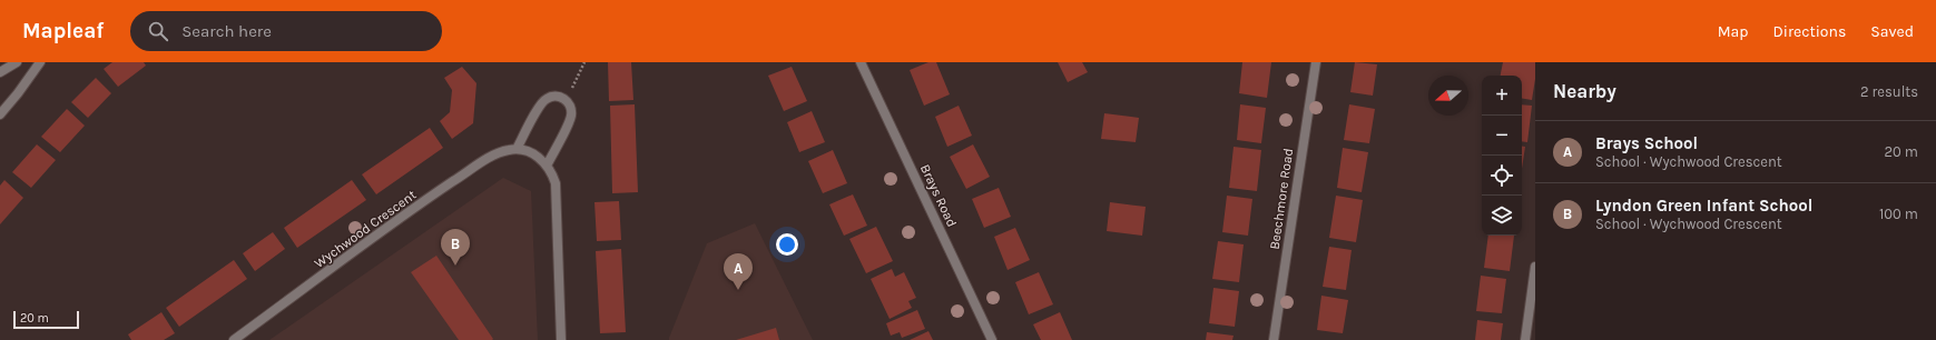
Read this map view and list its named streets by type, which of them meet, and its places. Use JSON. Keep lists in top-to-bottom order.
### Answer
{
  "streets": {
    "street": ["Brays Road", "Beechmore Road", "Wychwood Crescent"]
  },
  "scale_bar": "20 m",
  "north": "left",
  "page": {
    "header": "Mapleaf",
    "search": "Search here",
    "nav": ["Map", "Directions", "Saved"],
    "heading": ["Nearby", "2 results"],
    "map_buttons": ["+", "−"],
    "list": [
      {
        "mark": "A",
        "name": "Brays School",
        "note": "School · Wychwood Crescent",
        "value": "20 m"
      },
      {
        "mark": "B",
        "name": "Lyndon Green Infant School",
        "note": "School · Wychwood Crescent",
        "value": "100 m"
      }
    ],
    "pins": ["B", "A"],
    "scale": "20 m"
  }
}
